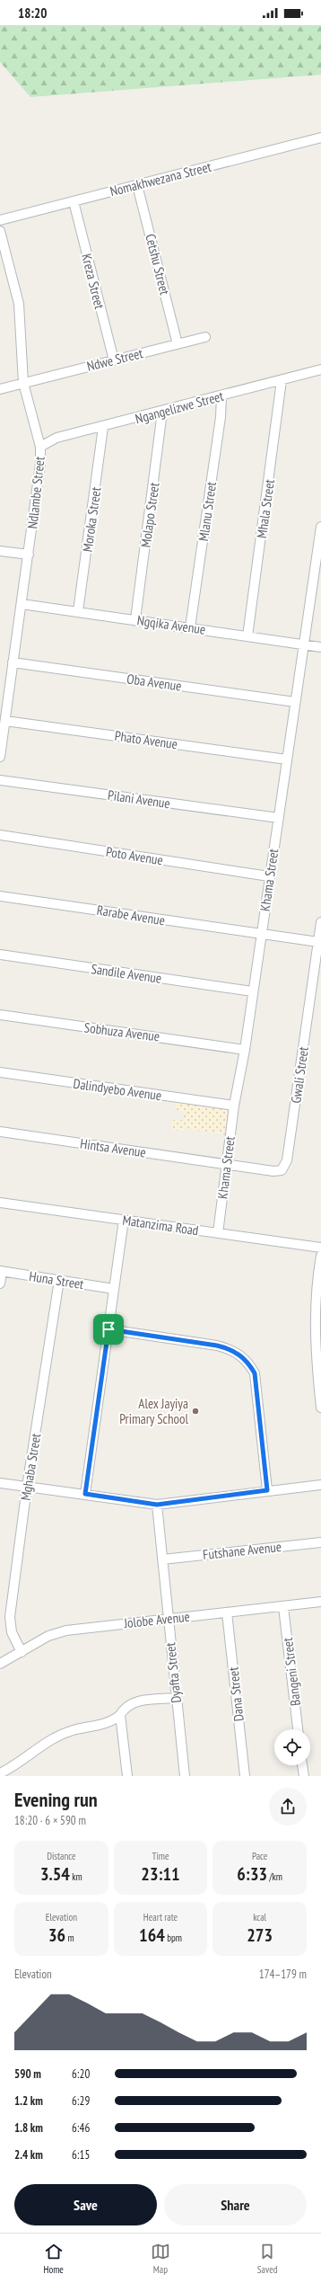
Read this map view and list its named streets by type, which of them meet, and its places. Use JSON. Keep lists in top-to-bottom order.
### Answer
{
  "streets": {
    "street": [
      "Nomakhwezana Street",
      "Cetshu Street",
      "Kreza Street",
      "Ndwe Street",
      "Ngangelizwe Street",
      "Ndlambe Street",
      "Mhala Street",
      "Mlanu Street",
      "Molapo Street",
      "Moroka Street",
      "Ngqika Avenue",
      "Oba Avenue",
      "Phato Avenue",
      "Pilani Avenue",
      "Poto Avenue",
      "Khama Street",
      "Rarabe Avenue",
      "Sandile Avenue",
      "Sobhuza Avenue",
      "Gwali Street",
      "Dalindyebo Avenue",
      "Hintsa Avenue",
      "Matanzima Road",
      "Huna Street",
      "Mghaba Street",
      "Futshane Avenue",
      "Jolobe Avenue",
      "Bangeni Street",
      "Dyafta Street",
      "Dana Street"
    ]
  },
  "crossings": [
    ["Nomakhwezana Street", "Cetshu Street"],
    ["Nomakhwezana Street", "Kreza Street"],
    ["Cetshu Street", "Ndwe Street"],
    ["Kreza Street", "Ndwe Street"],
    ["Ndwe Street", "Ndlambe Street"],
    ["Ngangelizwe Street", "Ndlambe Street"],
    ["Ngangelizwe Street", "Mhala Street"],
    ["Ngangelizwe Street", "Mlanu Street"],
    ["Ngangelizwe Street", "Molapo Street"],
    ["Ngangelizwe Street", "Moroka Street"],
    ["Ndlambe Street", "Ngqika Avenue"],
    ["Ndlambe Street", "Oba Avenue"],
    ["Ndlambe Street", "Phato Avenue"],
    ["Mhala Street", "Ngqika Avenue"],
    ["Mlanu Street", "Ngqika Avenue"],
    ["Molapo Street", "Ngqika Avenue"],
    ["Moroka Street", "Ngqika Avenue"],
    ["Ngqika Avenue", "Khama Street"],
    ["Oba Avenue", "Khama Street"],
    ["Phato Avenue", "Khama Street"],
    ["Pilani Avenue", "Khama Street"],
    ["Poto Avenue", "Khama Street"],
    ["Khama Street", "Rarabe Avenue"],
    ["Khama Street", "Sandile Avenue"],
    ["Khama Street", "Sobhuza Avenue"],
    ["Khama Street", "Gwali Street"],
    ["Khama Street", "Dalindyebo Avenue"],
    ["Khama Street", "Hintsa Avenue"],
    ["Khama Street", "Matanzima Road"],
    ["Rarabe Avenue", "Gwali Street"],
    ["Gwali Street", "Hintsa Avenue"],
    ["Huna Street", "Mghaba Street"],
    ["Mghaba Street", "Jolobe Avenue"],
    ["Futshane Avenue", "Dyafta Street"],
    ["Jolobe Avenue", "Bangeni Street"],
    ["Jolobe Avenue", "Dyafta Street"],
    ["Jolobe Avenue", "Dana Street"]
  ],
  "places": ["Alex Jayiya Primary School"],
  "page": {
    "status": "18:20",
    "heading": ["Evening run", "18:20 · 6 × 590 m"],
    "stats": [
      ["Distance", "3.54 km"],
      ["Time", "23:11"],
      ["Pace", "6:33 /km"],
      ["Elevation", "36 m"],
      ["Heart rate", "164 bpm"],
      ["kcal", "273"]
    ],
    "chart": ["Elevation", "174–179 m"],
    "list": [
      {
        "name": "590 m",
        "note": "6:20"
      },
      {
        "name": "1.2 km",
        "note": "6:29"
      },
      {
        "name": "1.8 km",
        "note": "6:46"
      },
      {
        "name": "2.4 km",
        "note": "6:15"
      }
    ],
    "buttons": ["Save", "Share"],
    "tabs": ["Home", "Map", "Saved"]
  }
}
